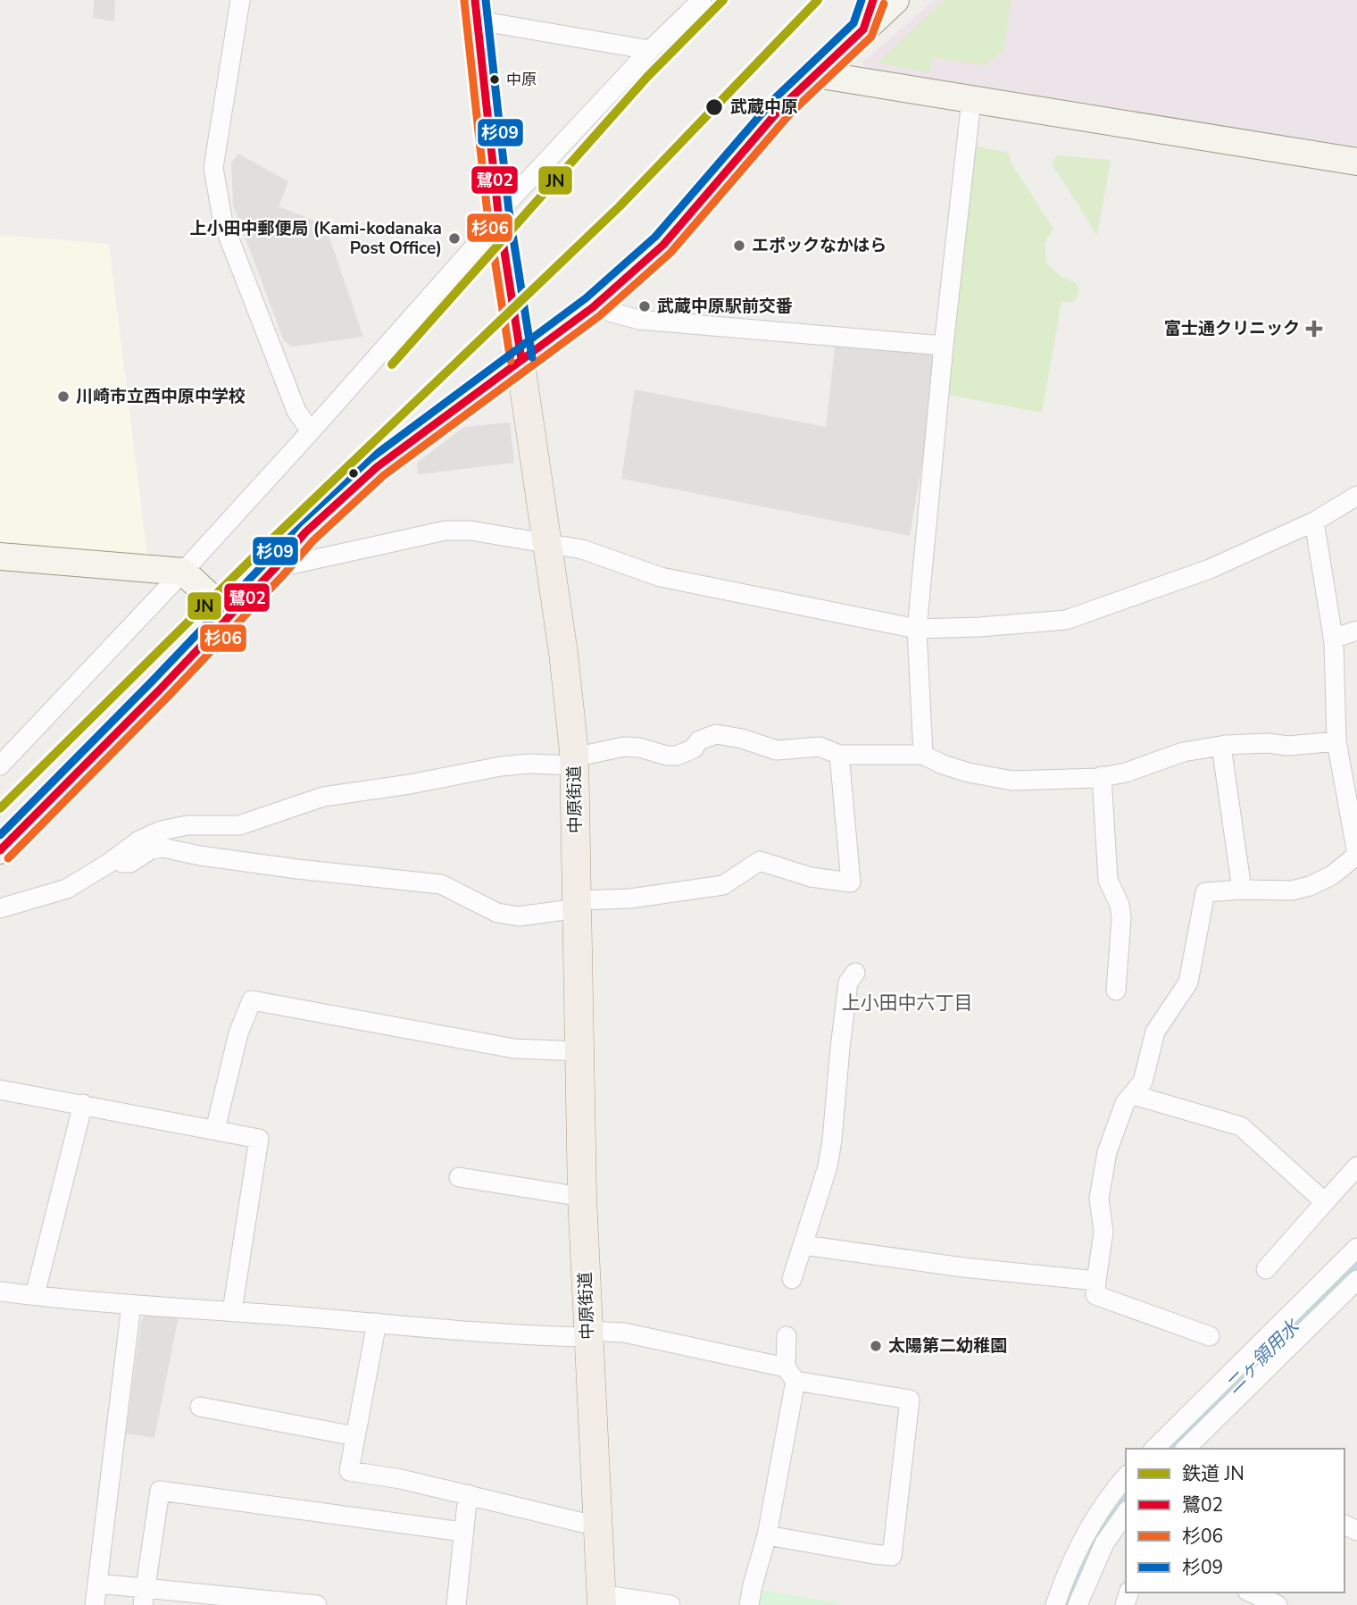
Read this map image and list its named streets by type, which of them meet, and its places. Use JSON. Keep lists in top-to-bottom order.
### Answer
{
  "streets": {
    "main road": ["中原街道"]
  },
  "districts": ["上小田中六丁目"],
  "water": ["二ヶ領用水"],
  "places": {
    "other": [
      "中原",
      "武蔵中原",
      "上小田中郵便局 (Kami-kodanaka Post Office)",
      "エポックなかはら",
      "武蔵中原駅前交番",
      "川崎市立西中原中学校",
      "太陽第二幼稚園"
    ],
    "health": ["富士通クリニック"]
  },
  "lines": [
    "rail line JN",
    "transit line 鷺02",
    "transit line 杉09",
    "transit line 杉06"
  ],
  "legend": [
    "鉄道 JN",
    "鷺02",
    "杉06",
    "杉09"
  ]
}
